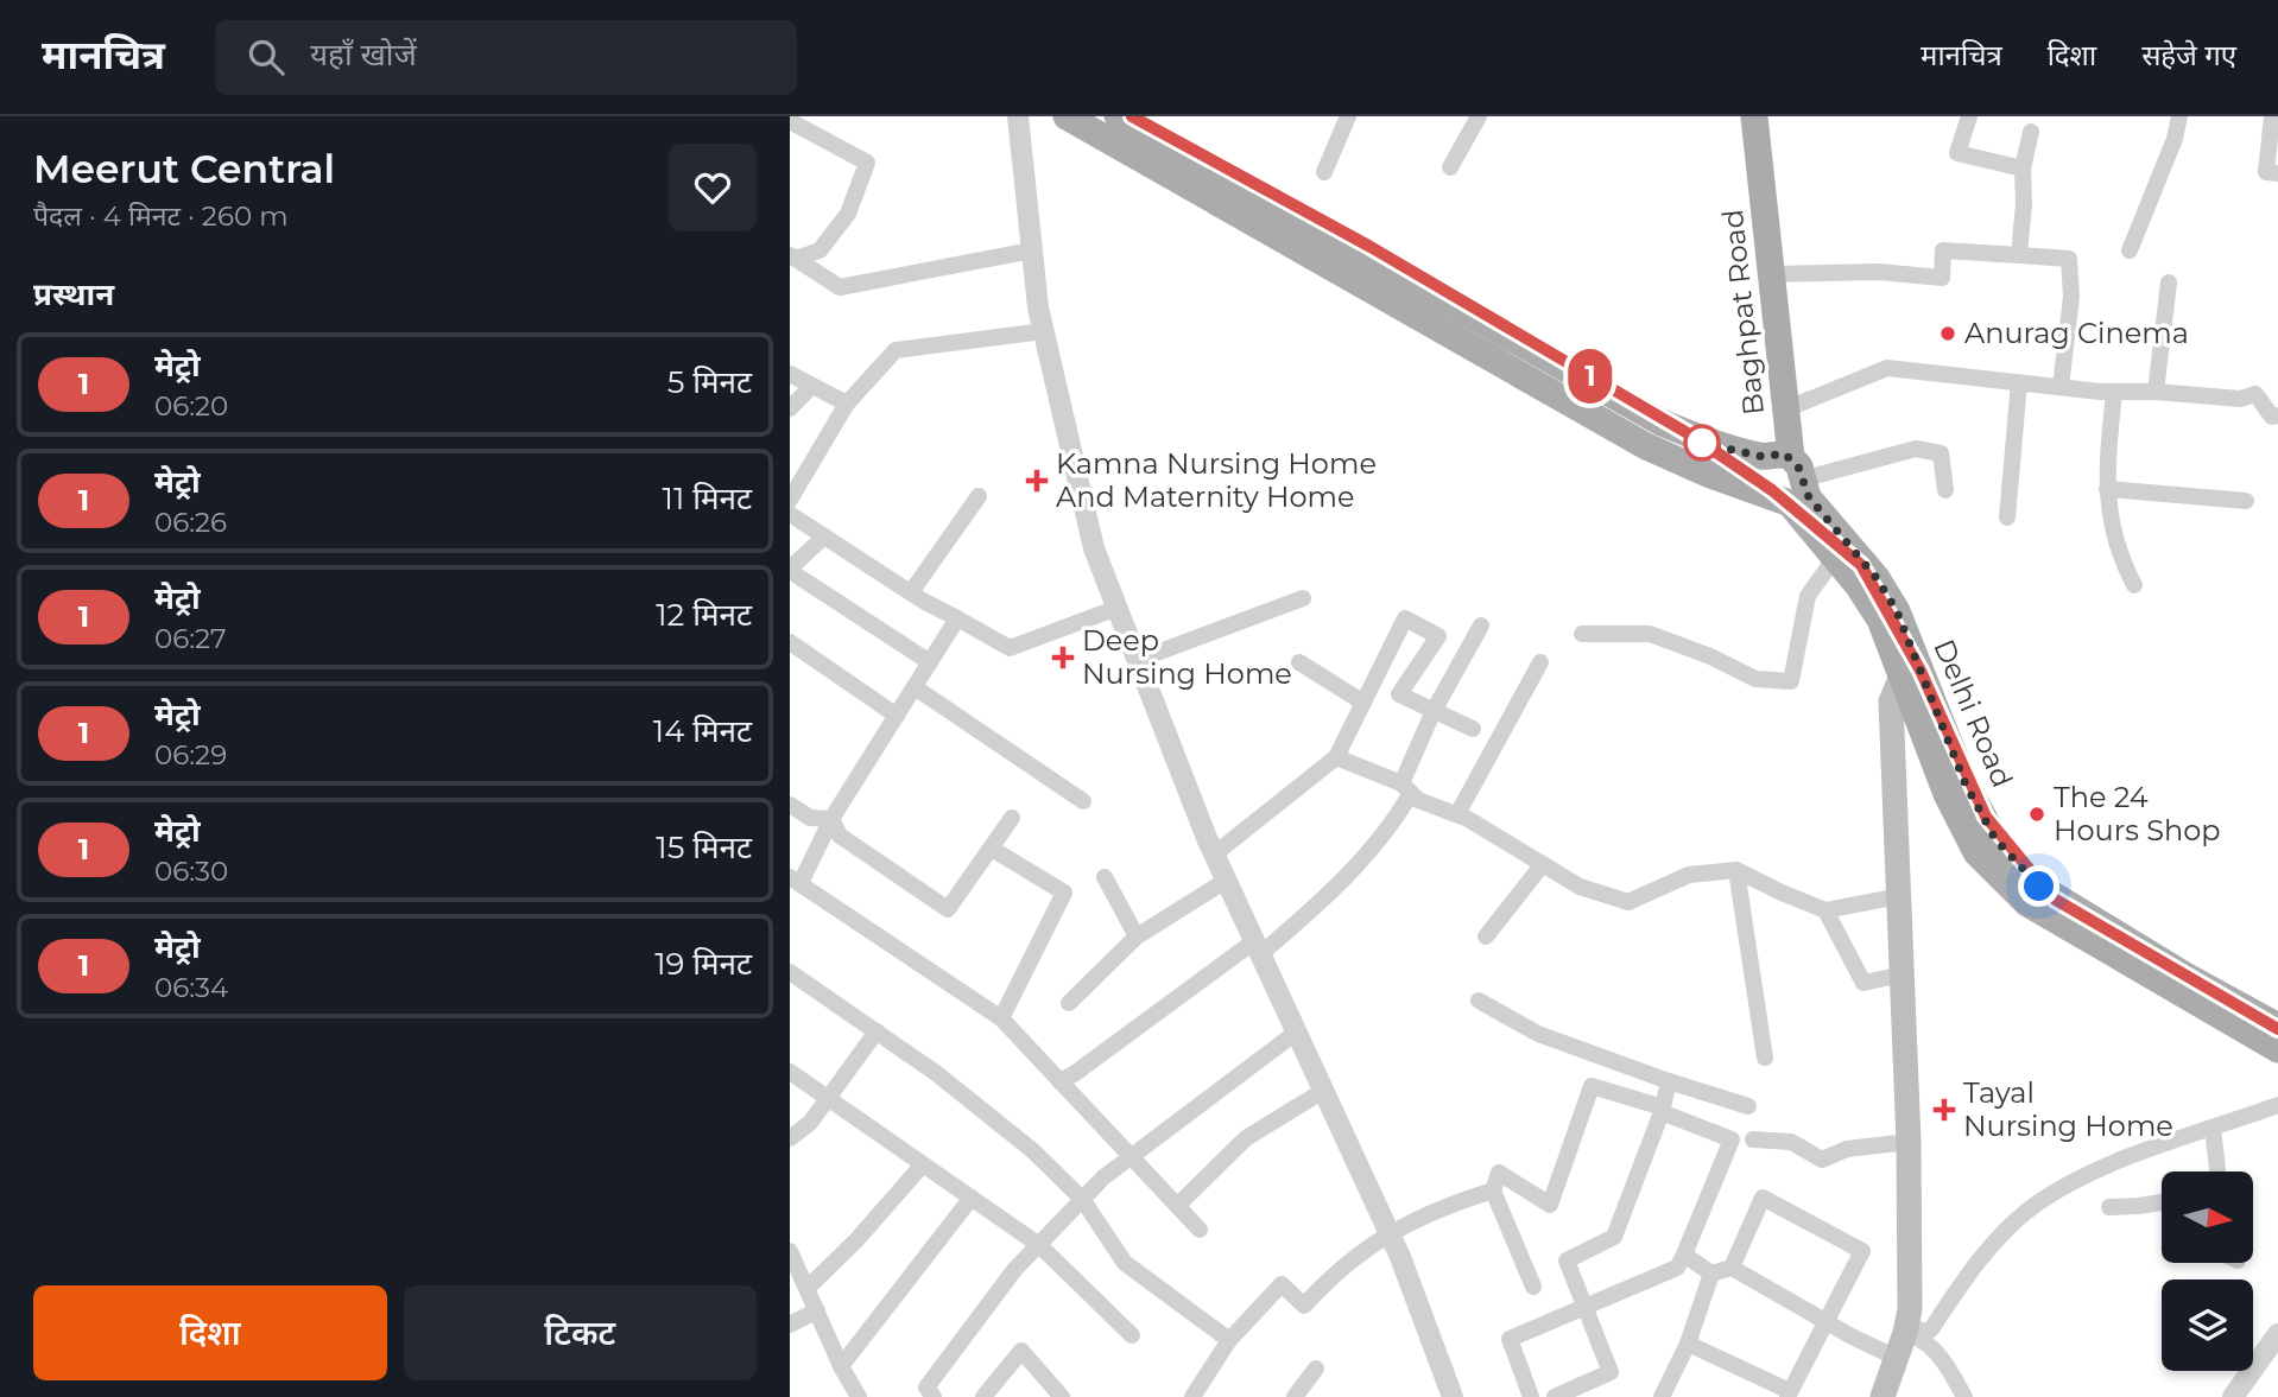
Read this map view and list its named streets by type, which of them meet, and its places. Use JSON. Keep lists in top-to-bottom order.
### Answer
{
  "streets": {
    "main road": ["Baghpat Road", "Delhi Road"]
  },
  "crossings": [
    ["Baghpat Road", "Delhi Road"]
  ],
  "places": {
    "other": ["Anurag Cinema", "The 24 Hours Shop"],
    "health": ["Kamna Nursing Home And Maternity Home", "Deep Nursing Home", "Tayal Nursing Home"]
  },
  "lines": ["metro line 1"],
  "north": "right",
  "page": {
    "header": "मानचित्र",
    "search": "यहाँ खोजें",
    "nav": ["मानचित्र", "दिशा", "सहेजे गए"],
    "heading": [
      ["Meerut Central", "पैदल · 4 मिनट · 260 m"],
      "प्रस्थान"
    ],
    "on_map": "1",
    "list": [
      {
        "mark": "1",
        "name": "मेट्रो",
        "note": "06:20",
        "value": "5 मिनट"
      },
      {
        "mark": "1",
        "name": "मेट्रो",
        "note": "06:26",
        "value": "11 मिनट"
      },
      {
        "mark": "1",
        "name": "मेट्रो",
        "note": "06:27",
        "value": "12 मिनट"
      },
      {
        "mark": "1",
        "name": "मेट्रो",
        "note": "06:29",
        "value": "14 मिनट"
      },
      {
        "mark": "1",
        "name": "मेट्रो",
        "note": "06:30",
        "value": "15 मिनट"
      },
      {
        "mark": "1",
        "name": "मेट्रो",
        "note": "06:34",
        "value": "19 मिनट"
      }
    ],
    "buttons": ["दिशा", "टिकट"]
  }
}
